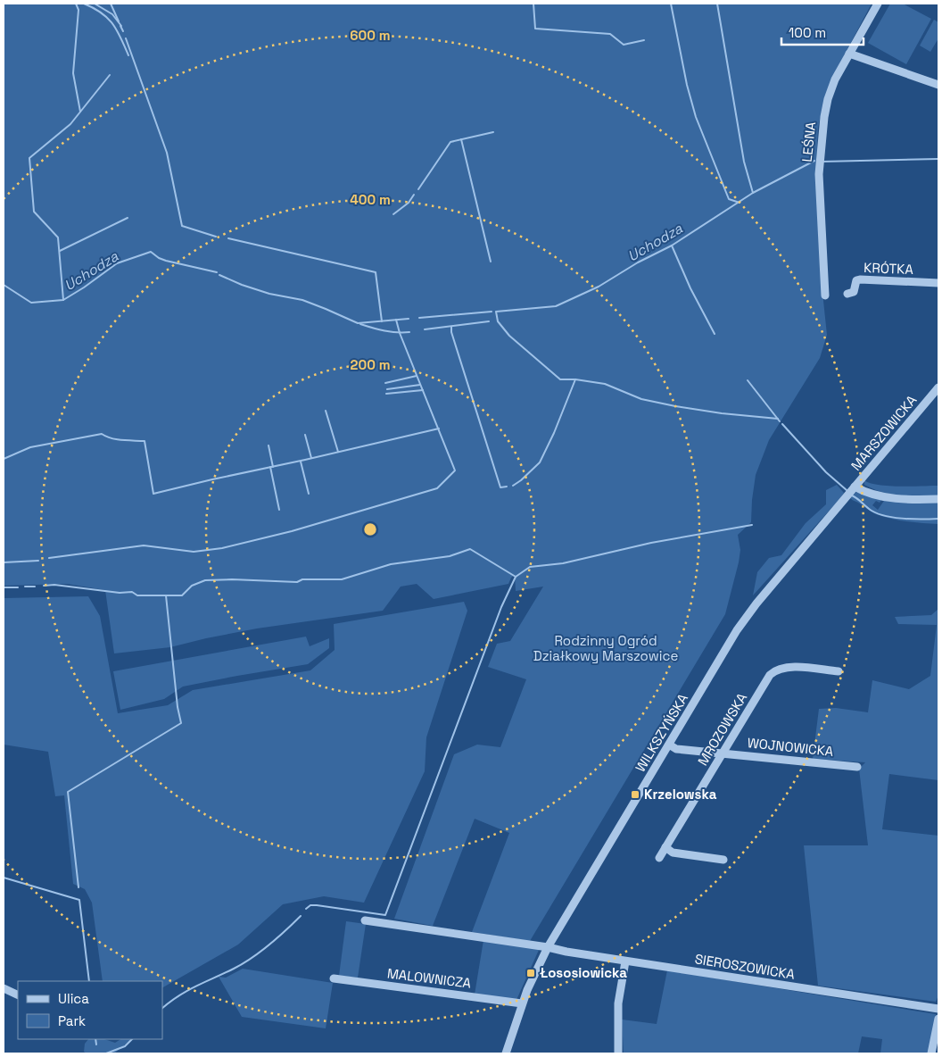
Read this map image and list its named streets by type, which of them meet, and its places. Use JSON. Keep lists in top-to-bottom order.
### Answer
{
  "streets": {
    "street": [
      "LEŚNA",
      "KRÓTKA",
      "MARSZOWICKA",
      "MROZOWSKA",
      "WILKSZYŃSKA",
      "WOJNOWICKA",
      "SIEROSZOWICKA",
      "MALOWNICZA"
    ]
  },
  "crossings": [
    ["MARSZOWICKA", "WILKSZYŃSKA"],
    ["MROZOWSKA", "WOJNOWICKA"],
    ["WILKSZYŃSKA", "WOJNOWICKA"],
    ["WILKSZYŃSKA", "SIEROSZOWICKA"],
    ["WILKSZYŃSKA", "MALOWNICZA"]
  ],
  "water": ["Uchodza"],
  "parks": ["Rodzinny Ogród Działkowy Marszowice"],
  "places": {
    "transit": ["Krzelowska", "Łososiowicka"]
  },
  "legend": ["Ulica", "Park"],
  "scale_bar": "100 m",
  "rings": ["600 m", "400 m", "200 m"]
}
